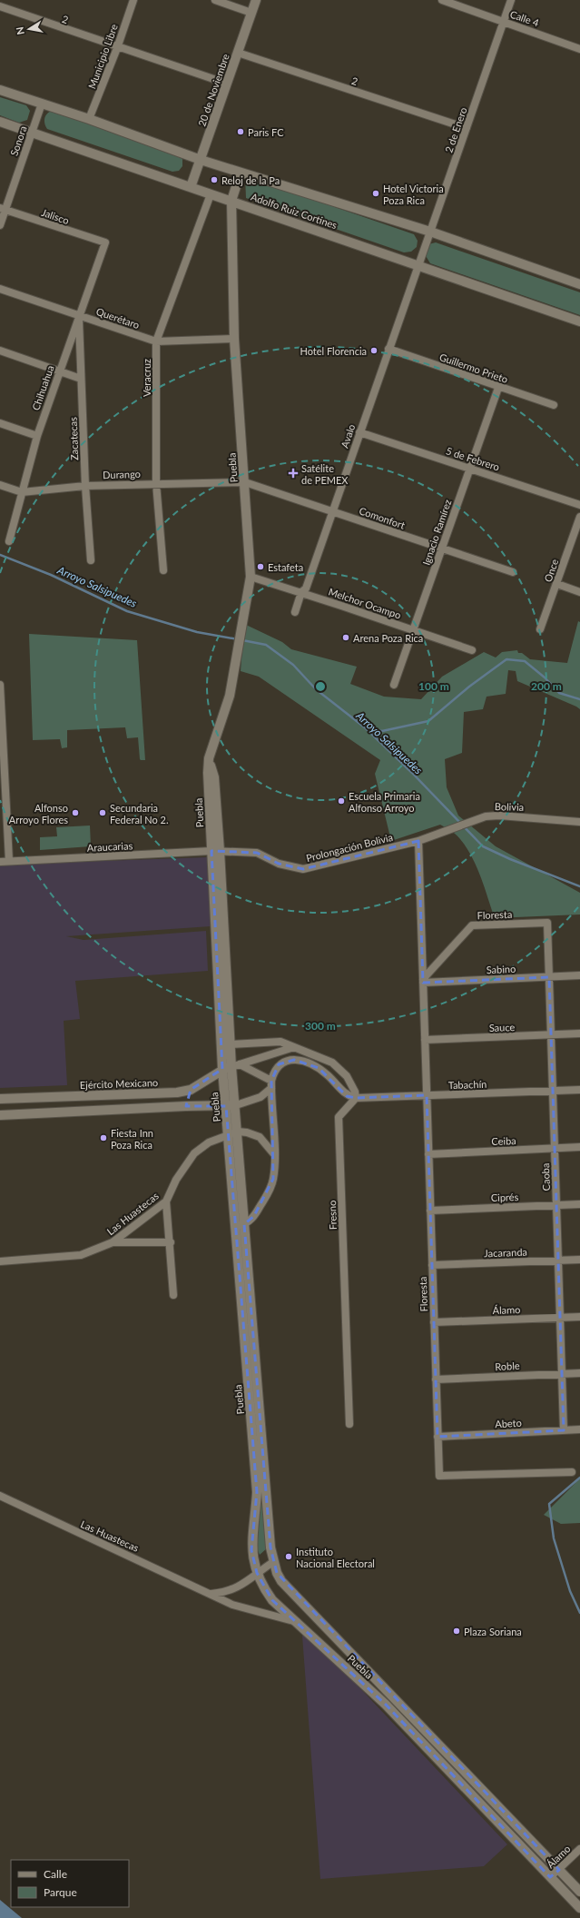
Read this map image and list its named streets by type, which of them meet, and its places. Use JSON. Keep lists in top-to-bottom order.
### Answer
{
  "streets": {
    "main road": [
      "20 de Noviembre",
      "Adolfo Ruiz Cortines",
      "Puebla",
      "Ejército Mexicano"
    ],
    "street": [
      "Calle 4",
      "2",
      "Municipio Libre",
      "2 de Enero",
      "Sonora",
      "Jalisco",
      "Querétaro",
      "Guillermo Prieto",
      "Veracruz",
      "Chihuahua",
      "Avalo",
      "Zacatecas",
      "5 de Febrero",
      "Durango",
      "Comonfort",
      "Ignacio Ramírez",
      "Once",
      "Melchor Ocampo",
      "Bolivia",
      "Araucarias",
      "Prolongación Bolivia",
      "Floresta",
      "Sabino",
      "Sauce",
      "Tabachín",
      "Ceiba",
      "Caoba",
      "Ciprés",
      "Las Huastecas",
      "Fresno",
      "Jacaranda",
      "Álamo",
      "Roble",
      "Abeto"
    ]
  },
  "crossings": [
    ["Calle 4", "2 de Enero"],
    ["2", "Municipio Libre"],
    ["2", "20 de Noviembre"],
    ["2", "2 de Enero"],
    ["Municipio Libre", "Adolfo Ruiz Cortines"],
    ["20 de Noviembre", "Adolfo Ruiz Cortines"],
    ["2 de Enero", "Adolfo Ruiz Cortines"],
    ["2 de Enero", "Avalo"],
    ["Sonora", "Adolfo Ruiz Cortines"],
    ["Sonora", "Jalisco"],
    ["Adolfo Ruiz Cortines", "Veracruz"],
    ["Adolfo Ruiz Cortines", "Avalo"],
    ["Adolfo Ruiz Cortines", "Puebla"],
    ["Jalisco", "Chihuahua"],
    ["Querétaro", "Veracruz"],
    ["Querétaro", "Chihuahua"],
    ["Querétaro", "Zacatecas"],
    ["Querétaro", "Puebla"],
    ["Guillermo Prieto", "Avalo"],
    ["Guillermo Prieto", "Ignacio Ramírez"],
    ["Veracruz", "Durango"],
    ["Chihuahua", "Zacatecas"],
    ["Chihuahua", "Durango"],
    ["Avalo", "5 de Febrero"],
    ["Avalo", "Comonfort"],
    ["Avalo", "Melchor Ocampo"],
    ["Zacatecas", "Durango"],
    ["5 de Febrero", "Ignacio Ramírez"],
    ["Puebla", "Durango"],
    ["Puebla", "Comonfort"],
    ["Puebla", "Melchor Ocampo"],
    ["Puebla", "Araucarias"],
    ["Puebla", "Prolongación Bolivia"],
    ["Puebla", "Ejército Mexicano"],
    ["Puebla", "Las Huastecas"],
    ["Puebla", "Álamo"],
    ["Durango", "Comonfort"],
    ["Comonfort", "Ignacio Ramírez"],
    ["Ignacio Ramírez", "Melchor Ocampo"],
    ["Bolivia", "Prolongación Bolivia"],
    ["Araucarias", "Prolongación Bolivia"],
    ["Prolongación Bolivia", "Floresta"],
    ["Floresta", "Sabino"],
    ["Floresta", "Sauce"],
    ["Floresta", "Tabachín"],
    ["Floresta", "Ceiba"],
    ["Floresta", "Caoba"],
    ["Floresta", "Ciprés"],
    ["Floresta", "Jacaranda"],
    ["Floresta", "Álamo"],
    ["Floresta", "Roble"],
    ["Floresta", "Abeto"],
    ["Sabino", "Caoba"],
    ["Sauce", "Caoba"],
    ["Tabachín", "Caoba"],
    ["Tabachín", "Fresno"],
    ["Ceiba", "Caoba"],
    ["Caoba", "Ciprés"],
    ["Caoba", "Jacaranda"],
    ["Caoba", "Álamo"],
    ["Caoba", "Roble"],
    ["Caoba", "Abeto"]
  ],
  "water": ["Arroyo Salsipuedes"],
  "places": {
    "other": [
      "Paris FC",
      "Reloj de la Pa",
      "Hotel Victoria Poza Rica",
      "Hotel Florencia",
      "Estafeta",
      "Arena Poza Rica",
      "Escuela Primaria Alfonso Arroyo",
      "Alfonso Arroyo Flores",
      "Secundaria Federal No 2.",
      "Fiesta Inn Poza Rica",
      "Instituto Nacional Electoral",
      "Plaza Soriana"
    ],
    "health": ["Satélite de PEMEX"]
  },
  "legend": ["Calle", "Parque"],
  "north": "left",
  "rings": ["100 m", "200 m", "300 m"]
}
